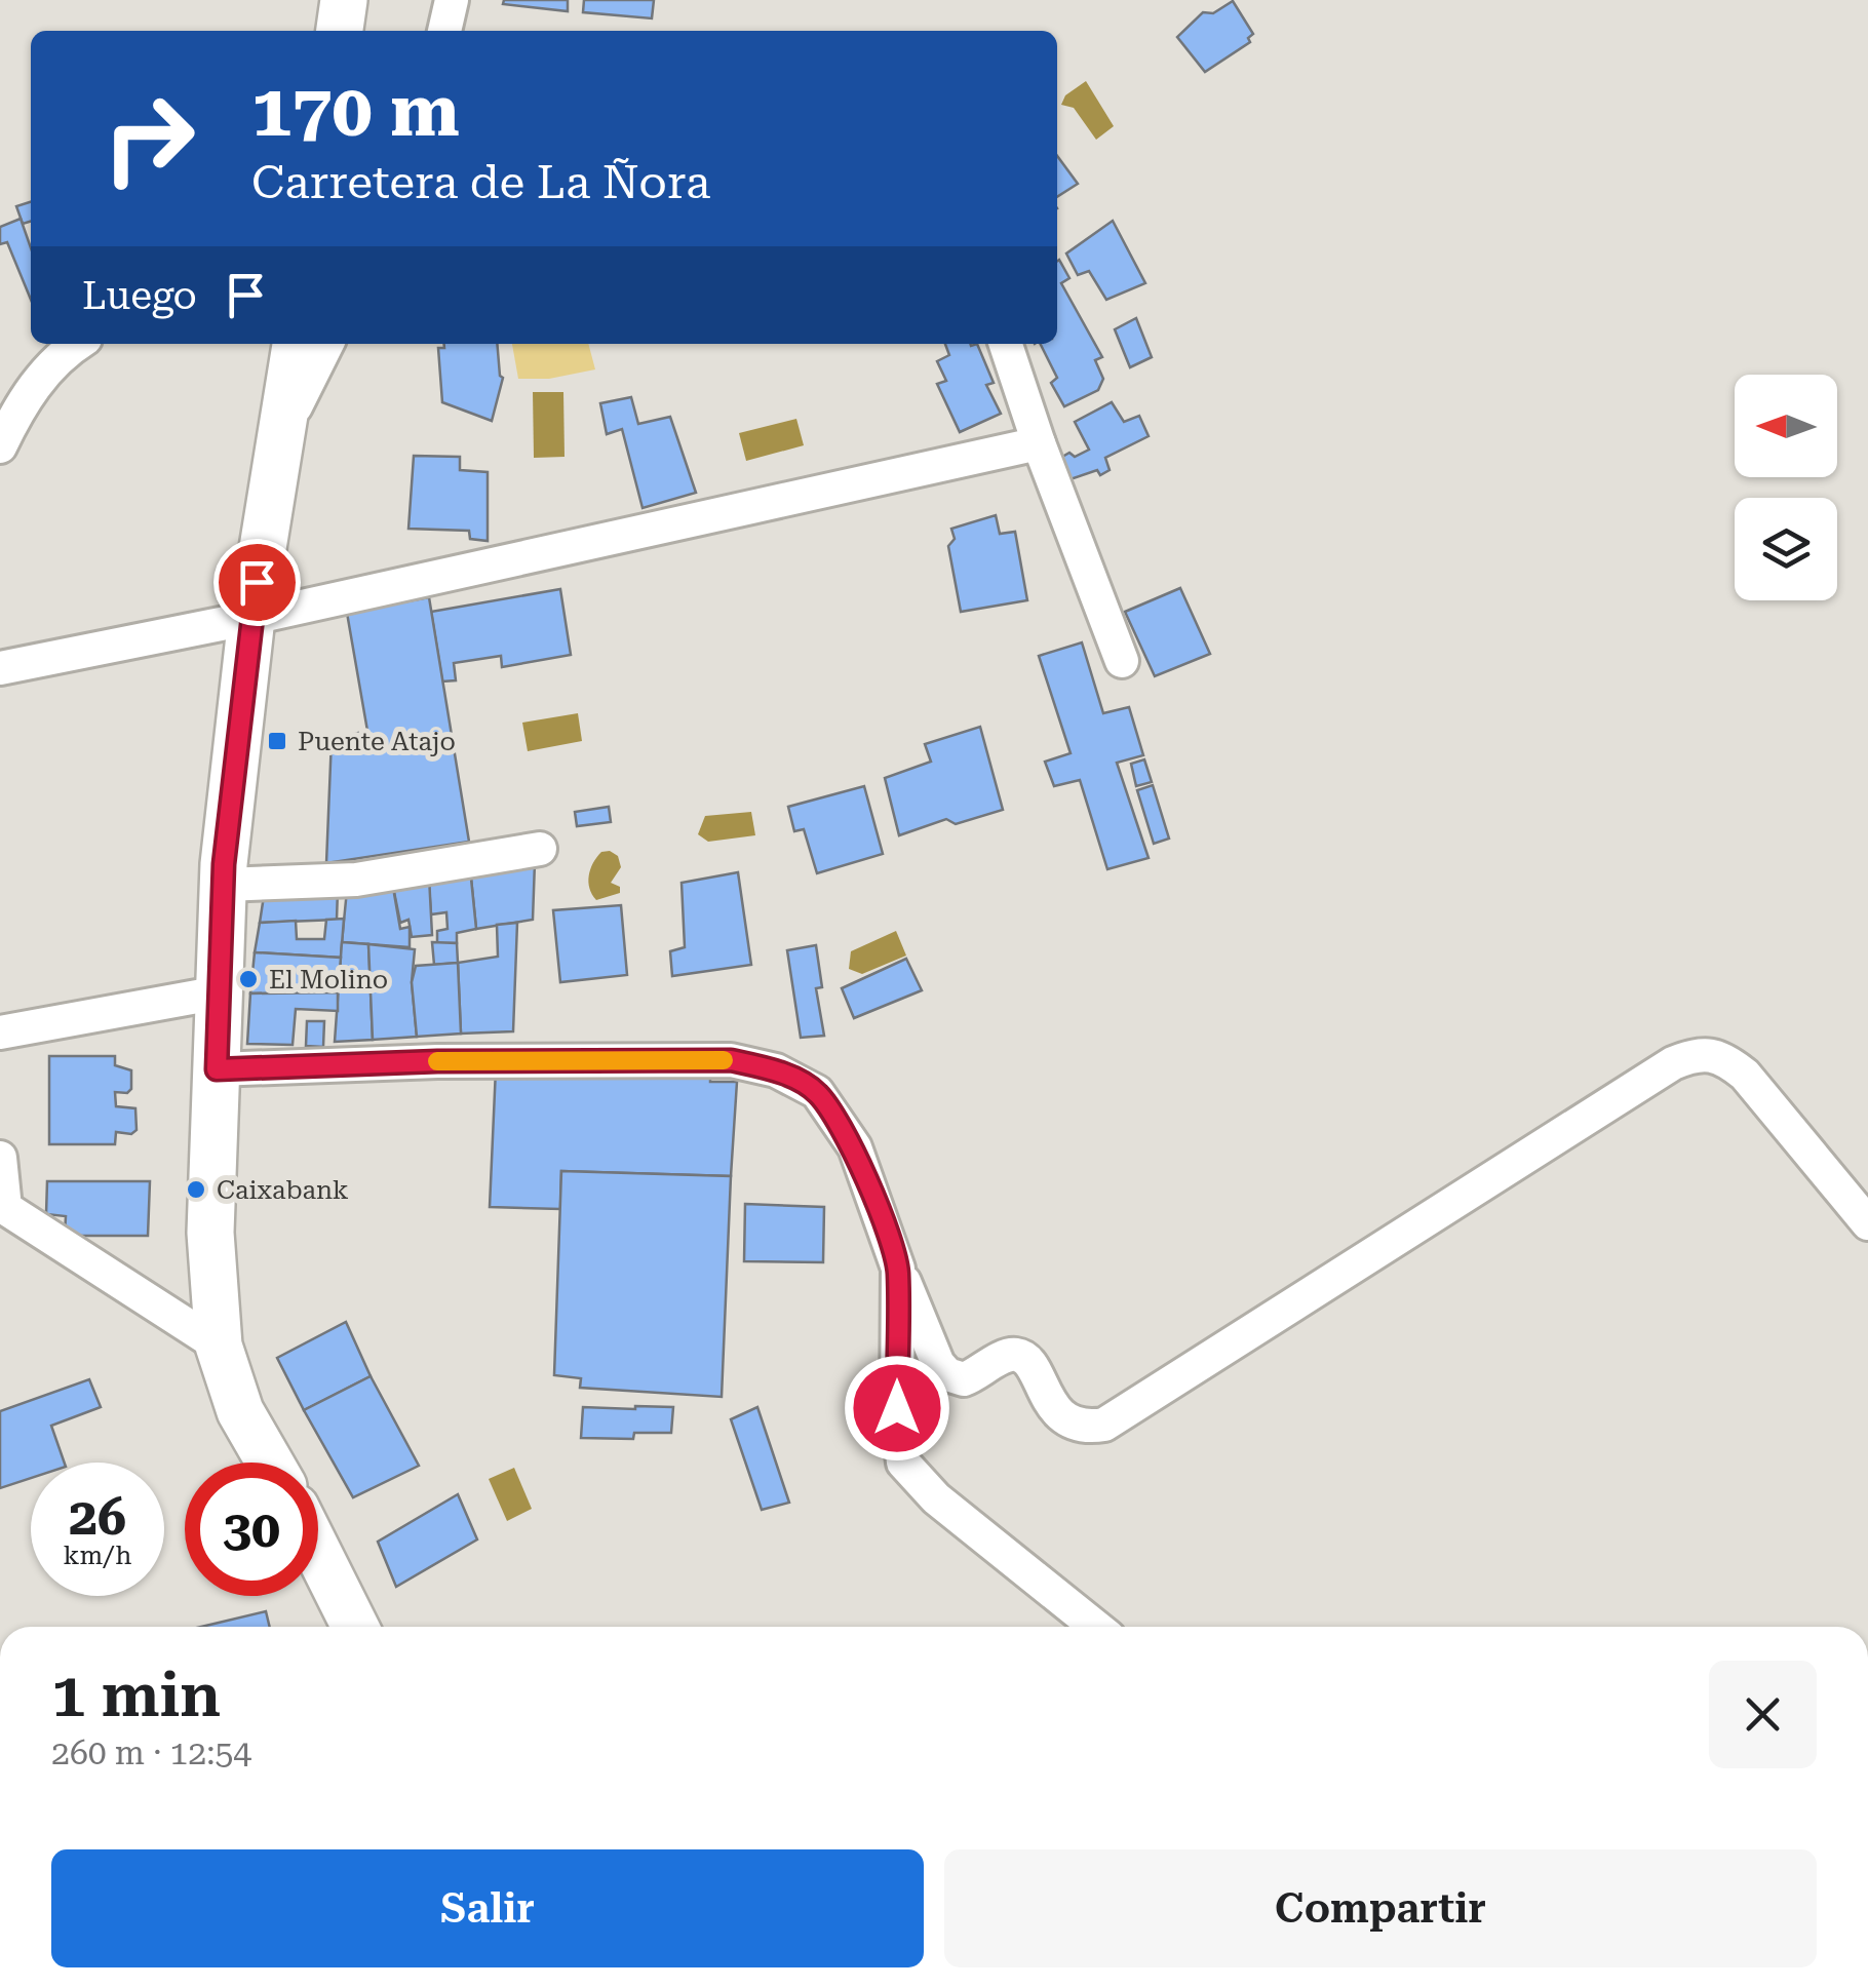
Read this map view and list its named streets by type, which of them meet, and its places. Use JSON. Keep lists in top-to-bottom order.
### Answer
{
  "places": {
    "transit": ["Puente Atajo"],
    "other": ["El Molino", "Caixabank"]
  },
  "north": "left",
  "page": {
    "turn": ["170 m", "Carretera de La Ñora"],
    "then": "Luego",
    "speed": "26 km/h",
    "limit": "30",
    "heading": ["1 min", "260 m · 12:54"],
    "buttons": ["Salir", "Compartir"]
  }
}
